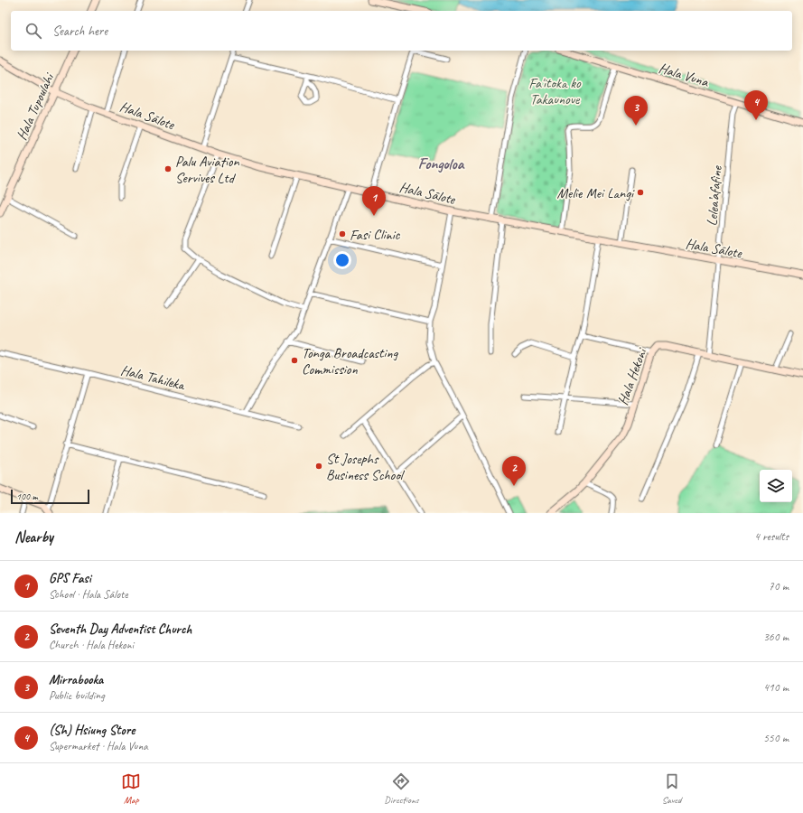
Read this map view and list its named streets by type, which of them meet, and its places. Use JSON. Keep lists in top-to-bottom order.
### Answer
{
  "streets": {
    "main road": [
      "Hala Vuna",
      "Hala Tupoulahi",
      "Hala Sālote",
      "Hala Hekoni"
    ],
    "street": ["Lelea’afafine", "Hala Tahileka"]
  },
  "crossings": [
    ["Hala Vuna", "Lelea’afafine"],
    ["Hala Tupoulahi", "Hala Sālote"],
    ["Hala Sālote", "Lelea’afafine"],
    ["Lelea’afafine", "Hala Hekoni"]
  ],
  "districts": ["Fongoloa"],
  "parks": ["Fa'itoka ko Takaunove"],
  "places": [
    "Palu Aviation Servives Ltd",
    "Melie Mei Langi",
    "Fasi Clinic",
    "Tonga Broadcasting Commission",
    "St Josephs Business School"
  ],
  "scale_bar": "100 m",
  "page": {
    "search": "Search here",
    "pins": [
      "4",
      "3",
      "1",
      "2"
    ],
    "scale": "100 m",
    "heading": ["Nearby", "4 results"],
    "list": [
      {
        "mark": "1",
        "name": "GPS Fasi",
        "note": "School · Hala Sālote",
        "value": "70 m"
      },
      {
        "mark": "2",
        "name": "Seventh Day Adventist Church",
        "note": "Church · Hala Hekoni",
        "value": "360 m"
      },
      {
        "mark": "3",
        "name": "Mirrabooka",
        "note": "Public building",
        "value": "410 m"
      },
      {
        "mark": "4",
        "name": "(Sh) Hsiung Store",
        "note": "Supermarket · Hala Vuna",
        "value": "550 m"
      }
    ],
    "nav": ["Map", "Directions", "Saved"]
  }
}
